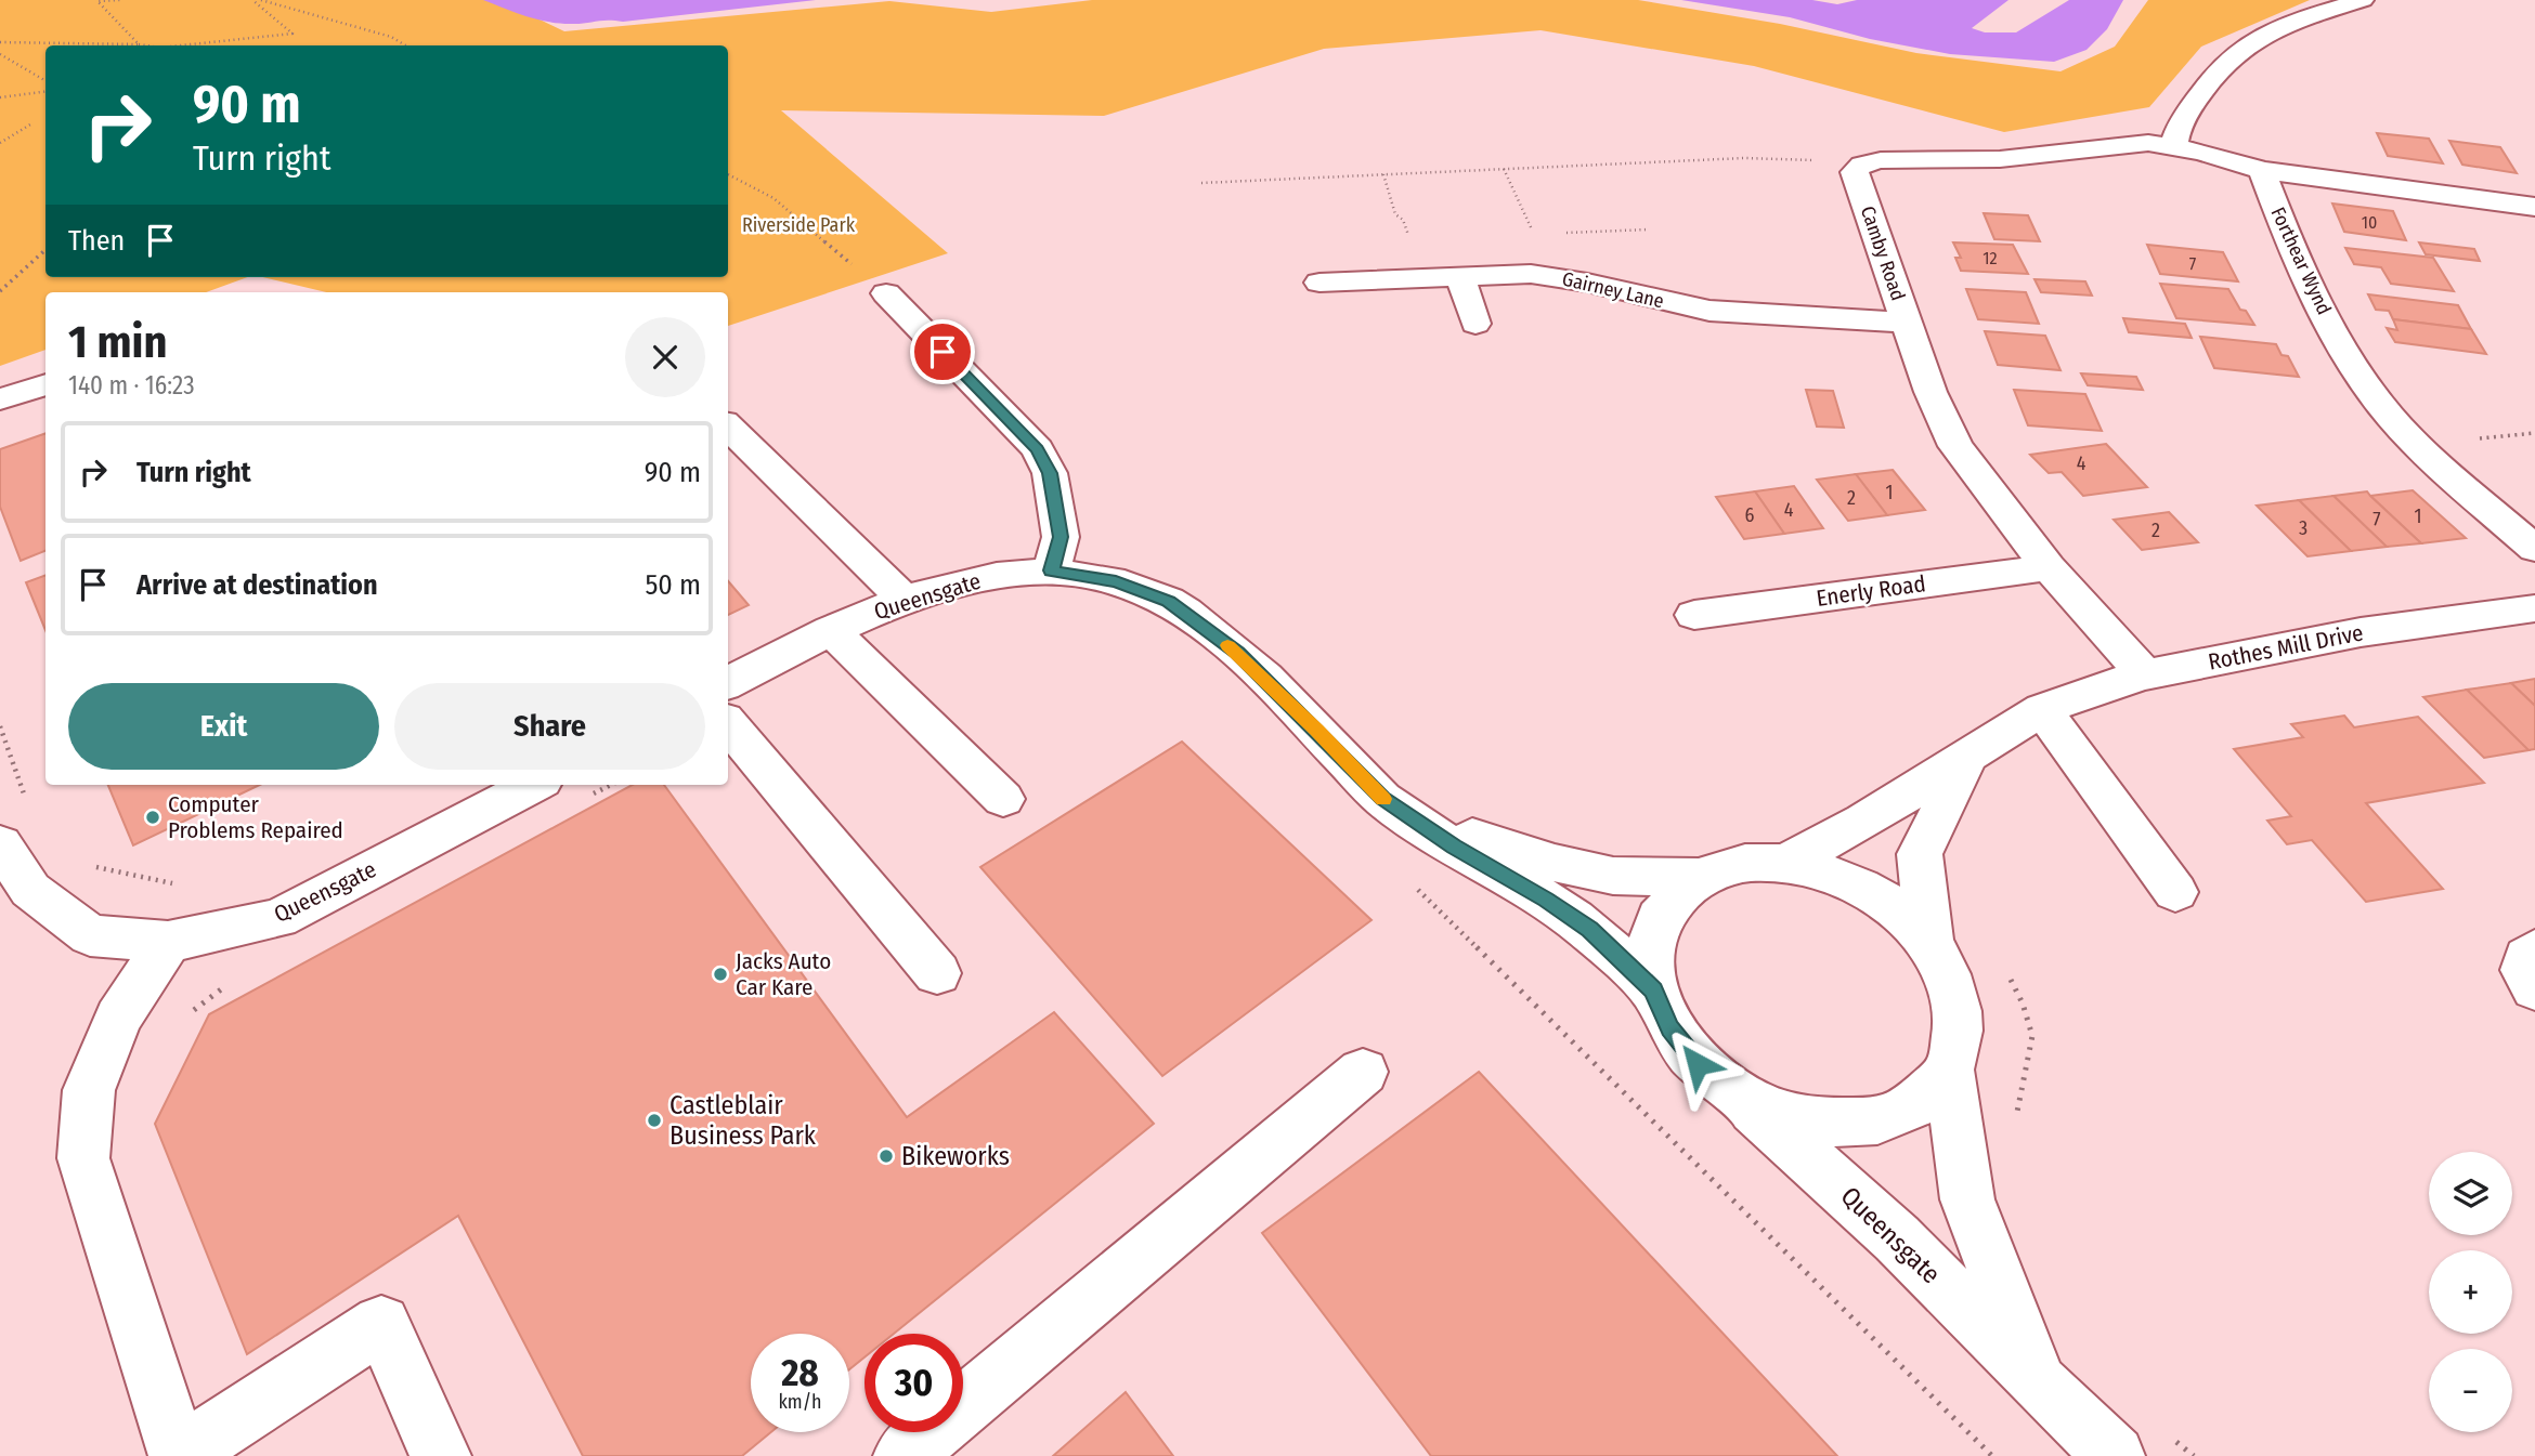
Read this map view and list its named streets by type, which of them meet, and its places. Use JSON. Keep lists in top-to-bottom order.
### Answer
{
  "streets": {
    "street": [
      "Camby Road",
      "Forthear Wynd",
      "Gairney Lane",
      "Enerly Road",
      "Queensgate",
      "Rothes Mill Drive"
    ]
  },
  "crossings": [
    ["Camby Road", "Gairney Lane"],
    ["Camby Road", "Enerly Road"],
    ["Camby Road", "Rothes Mill Drive"],
    ["Queensgate", "Rothes Mill Drive"]
  ],
  "parks": ["Riverside Park"],
  "places": [
    "Computer Problems Repaired",
    "Jacks Auto Car Kare",
    "Castleblair Business Park",
    "Bikeworks"
  ],
  "house_numbers": [
    "10",
    "12",
    "7",
    "4",
    "1",
    "2",
    "4",
    "6",
    "1",
    "7",
    "3",
    "2"
  ],
  "page": {
    "turn": ["90 m", "Turn right"],
    "then": "Then",
    "heading": ["1 min", "140 m · 16:23"],
    "list": [
      {
        "name": "Turn right",
        "value": "90 m"
      },
      {
        "name": "Arrive at destination",
        "value": "50 m"
      }
    ],
    "buttons": ["Exit", "Share"],
    "map_buttons": ["+", "−"],
    "speed": "28 km/h",
    "limit": "30"
  }
}
